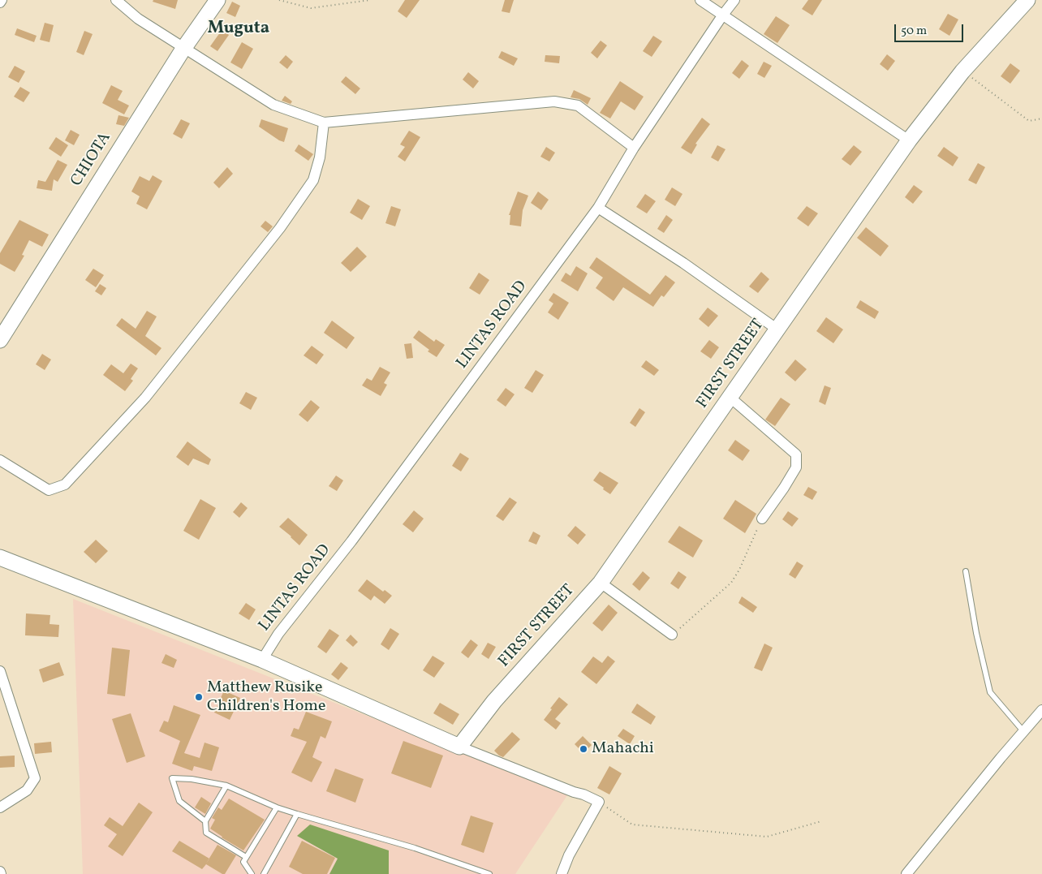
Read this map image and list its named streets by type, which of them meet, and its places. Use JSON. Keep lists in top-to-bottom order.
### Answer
{
  "streets": {
    "street": ["CHIOTA", "LINTAS ROAD", "FIRST STREET"]
  },
  "districts": ["Muguta"],
  "places": ["Matthew Rusike Children's Home", "Mahachi"],
  "scale_bar": "50 m"
}
